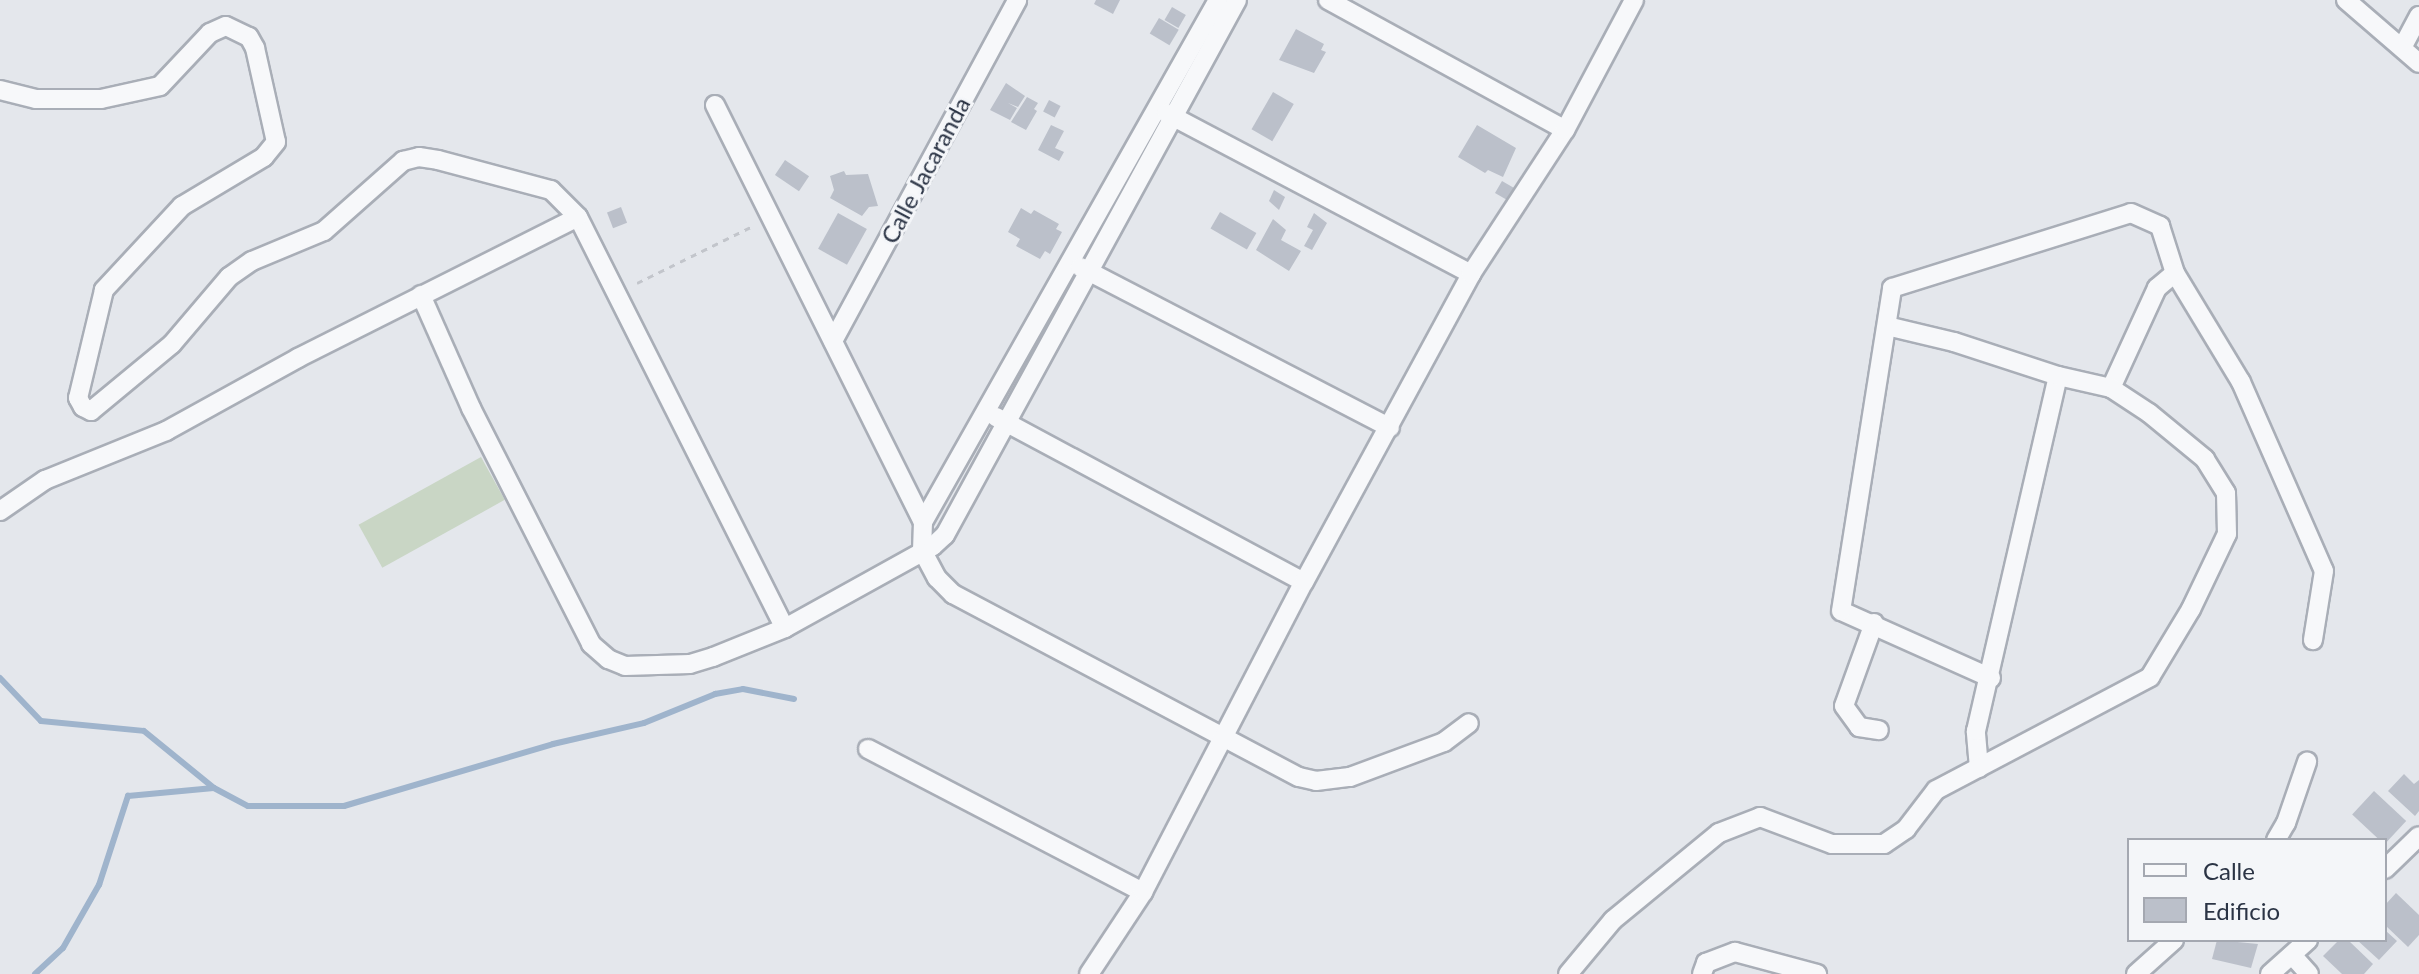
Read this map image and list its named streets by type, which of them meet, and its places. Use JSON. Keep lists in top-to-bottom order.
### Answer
{
  "streets": {
    "street": ["Calle Jacaranda"]
  },
  "legend": ["Calle", "Edificio"]
}
